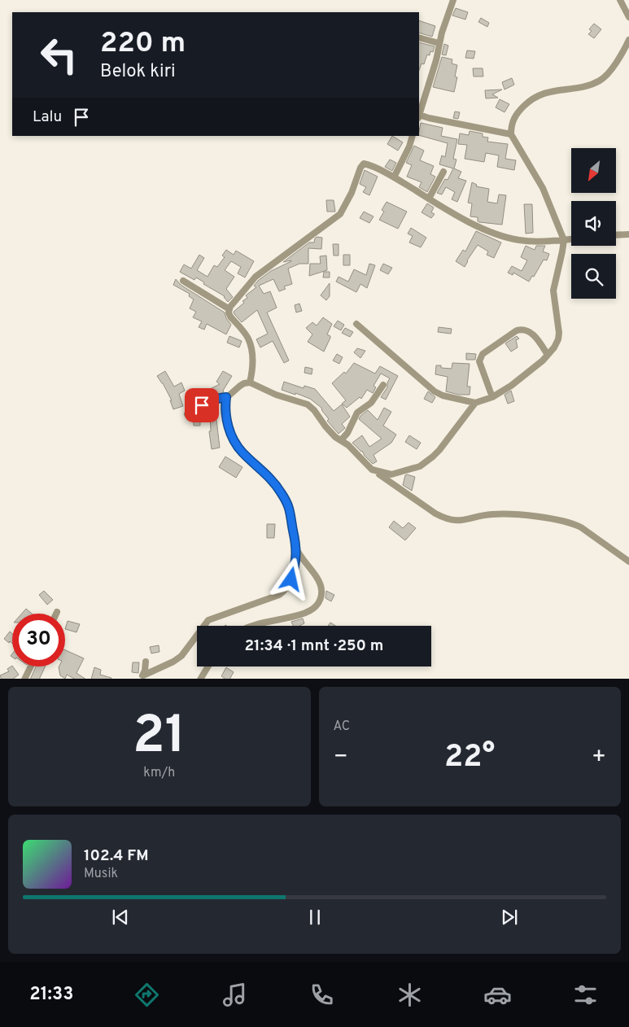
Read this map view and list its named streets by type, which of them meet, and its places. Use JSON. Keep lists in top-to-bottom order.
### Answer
{
  "north": "bottom left",
  "page": {
    "turn": ["220 m", "Belok kiri"],
    "then": "Lalu",
    "limit": "30",
    "trip": "21:34 · 1 mnt · 250 m",
    "tile": [
      ["21", "km/h"],
      "AC"
    ],
    "heat": ["−", "22°", "+"],
    "song": ["102.4 FM", "Musik"],
    "tabs": "21:33"
  }
}
